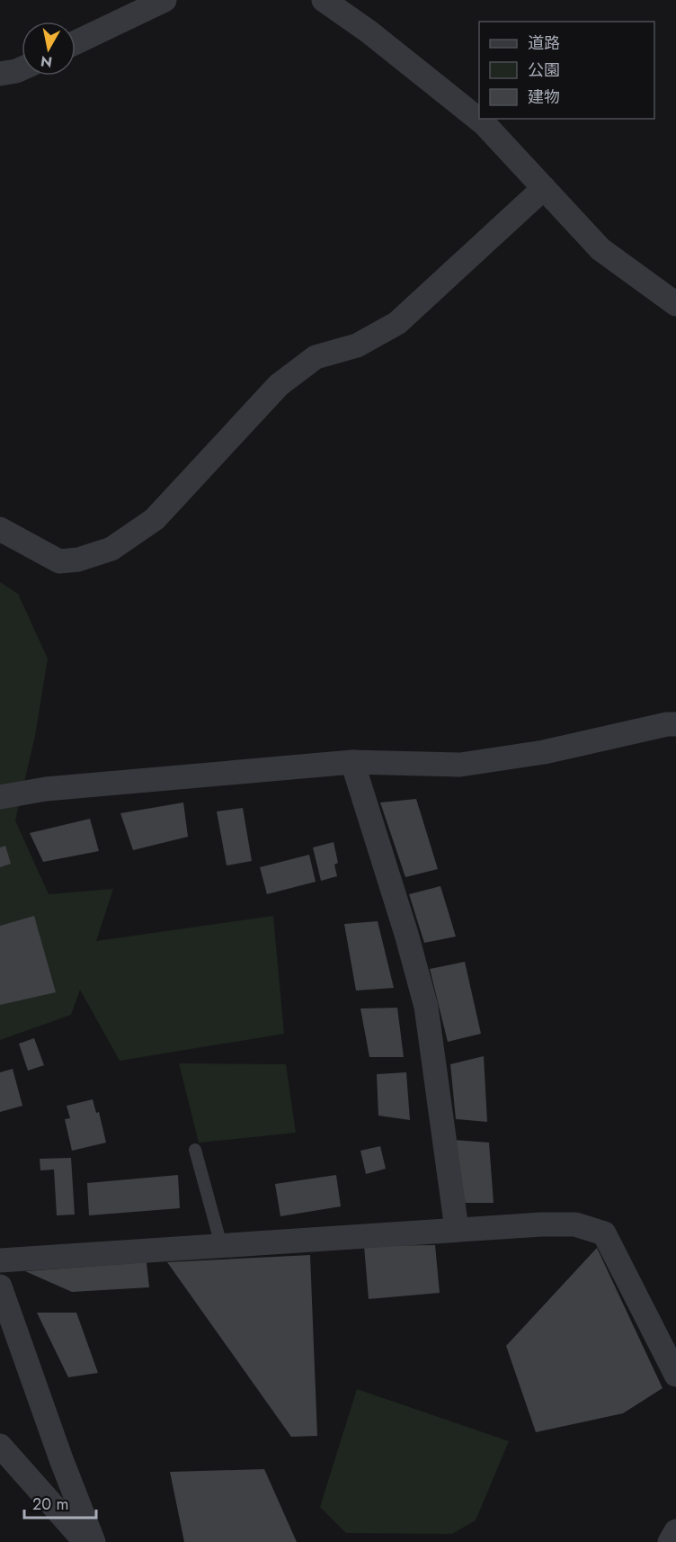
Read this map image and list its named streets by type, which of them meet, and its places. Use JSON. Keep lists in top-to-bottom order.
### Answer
{
  "legend": ["道路", "公園", "建物"],
  "scale_bar": "20 m",
  "north": "bottom"
}
